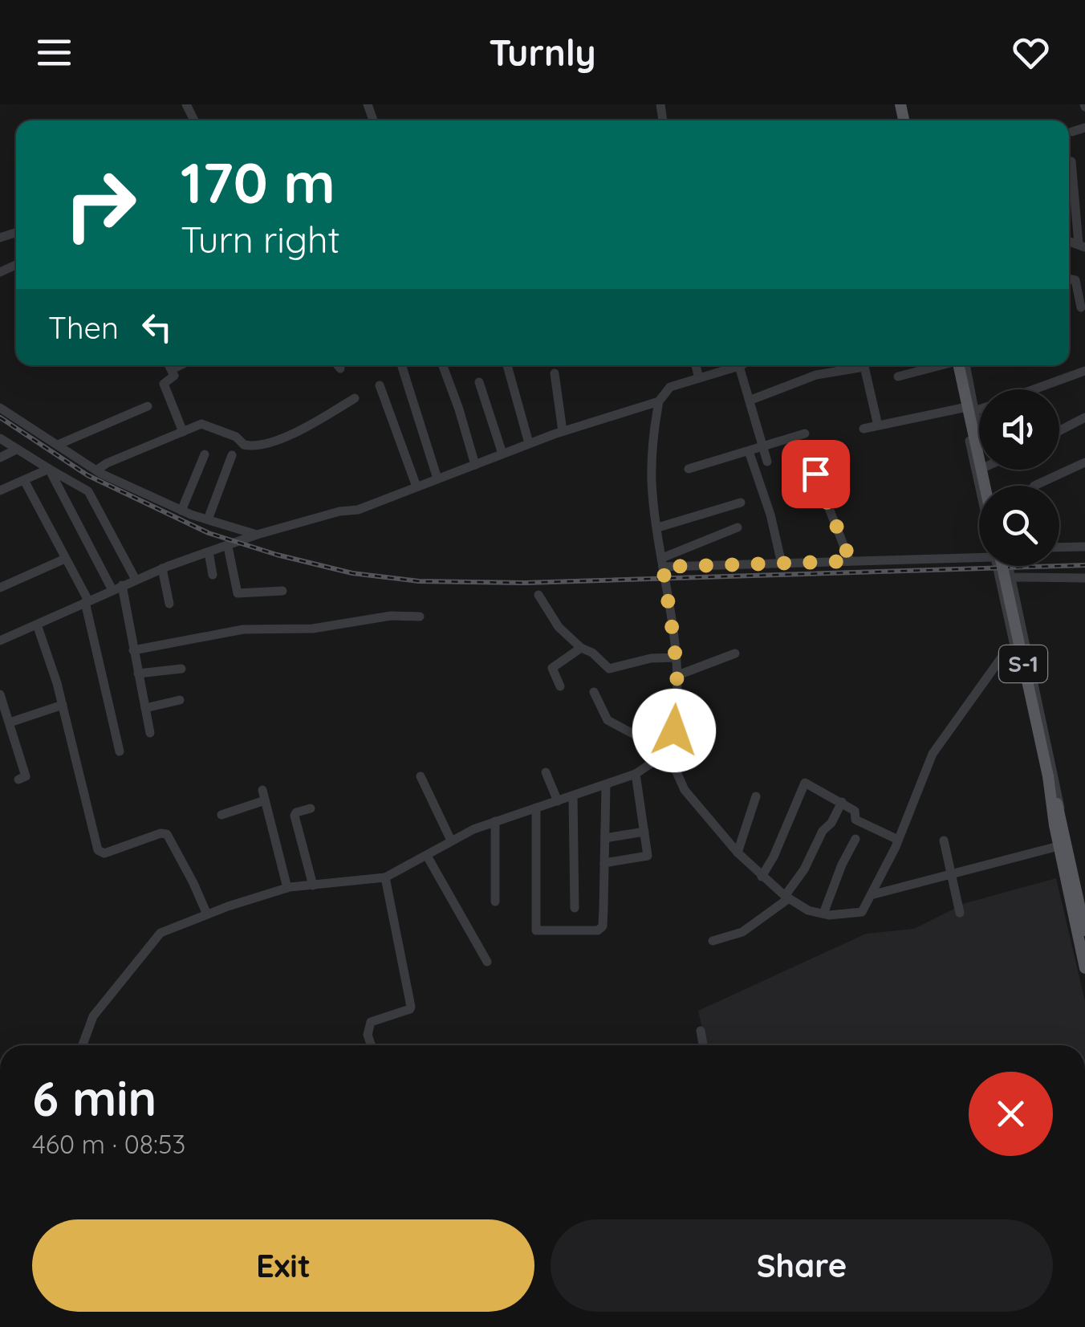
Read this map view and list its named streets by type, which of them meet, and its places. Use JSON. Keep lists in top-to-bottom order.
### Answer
{
  "streets": {
    "main road": ["S-1"]
  },
  "page": {
    "header": "Turnly",
    "turn": ["170 m", "Turn right"],
    "then": "Then",
    "heading": ["6 min", "460 m · 08:53"],
    "buttons": ["Exit", "Share"]
  }
}
